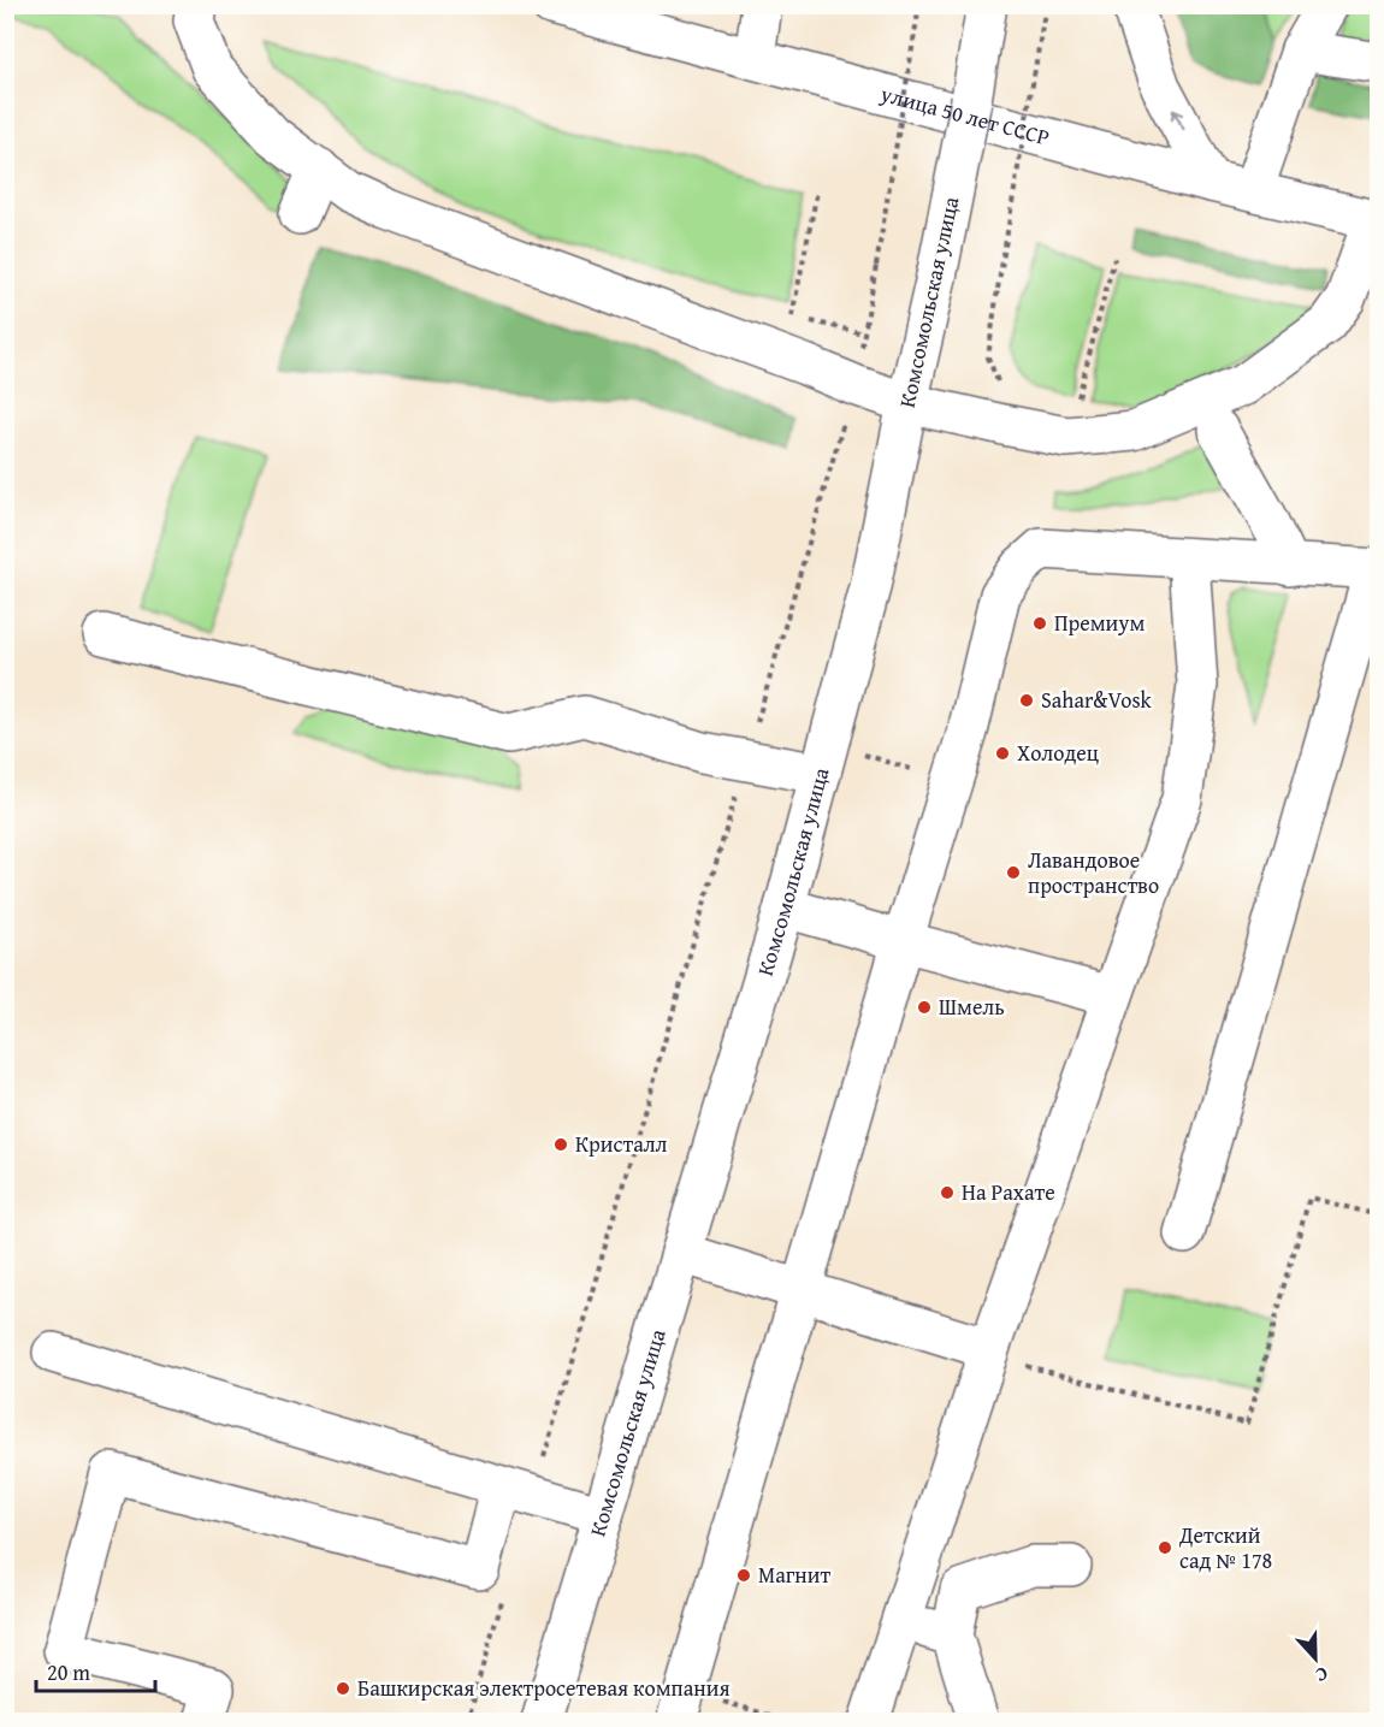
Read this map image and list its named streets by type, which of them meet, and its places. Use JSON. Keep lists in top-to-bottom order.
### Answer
{
  "streets": {
    "main road": ["улица 50 лет СССР", "Комсомольская улица"]
  },
  "places": [
    "Премиум",
    "Sahar&Vosk",
    "Холодец",
    "Лавандовое пространство",
    "Шмель",
    "Кристалл",
    "На Рахате",
    "Детский сад № 178",
    "Магнит",
    "Башкирская электросетевая компания"
  ],
  "scale_bar": "20 m",
  "north": "bottom"
}
